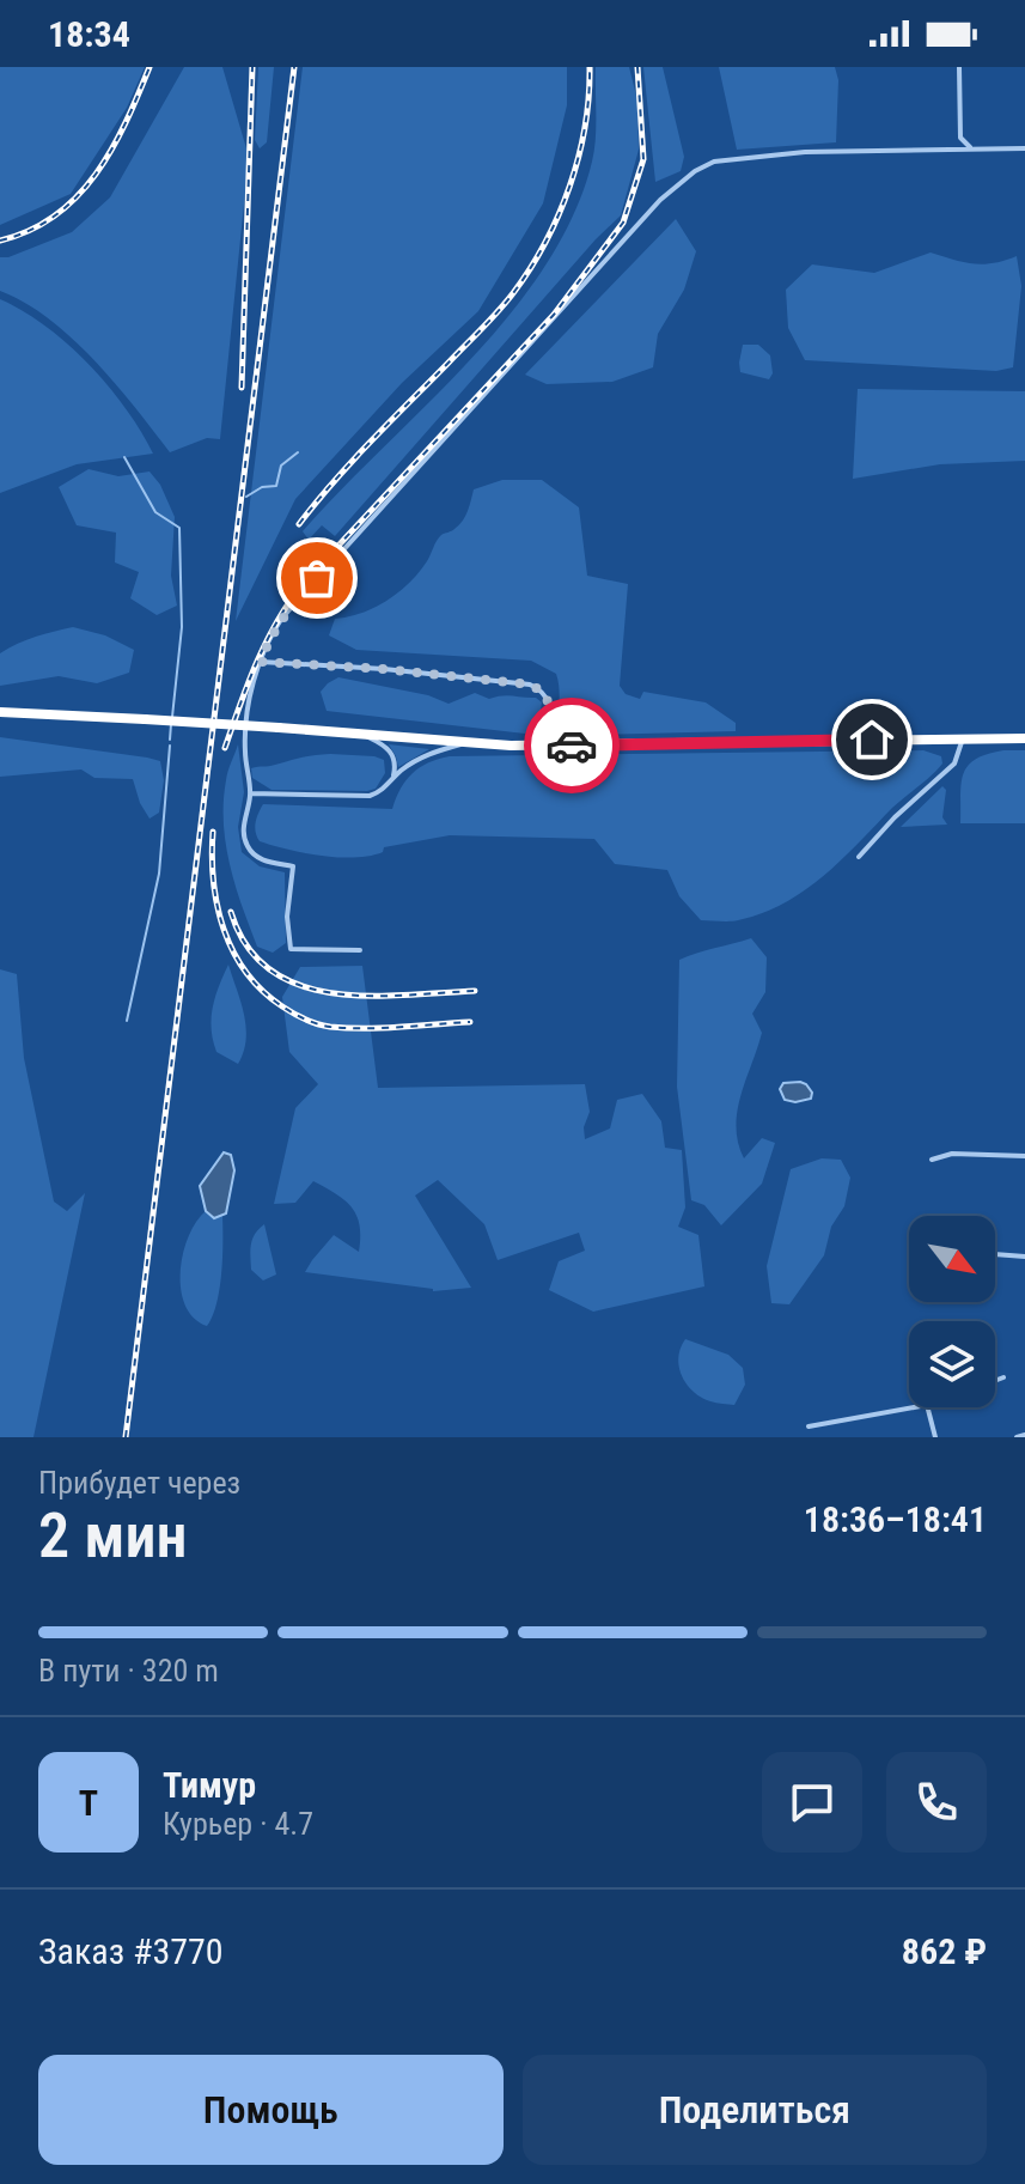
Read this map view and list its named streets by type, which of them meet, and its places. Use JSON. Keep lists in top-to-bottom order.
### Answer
{
  "north": "bottom right",
  "page": {
    "status": "18:34",
    "heading": ["2 мин", "Прибудет через", "18:36–18:41"],
    "panel": [
      "Тимур",
      "Курьер · 4.7",
      "Заказ #3770",
      "862 ₽"
    ],
    "bar": "В пути · 320 m",
    "round": "Т",
    "buttons": ["Помощь", "Поделиться"]
  }
}
